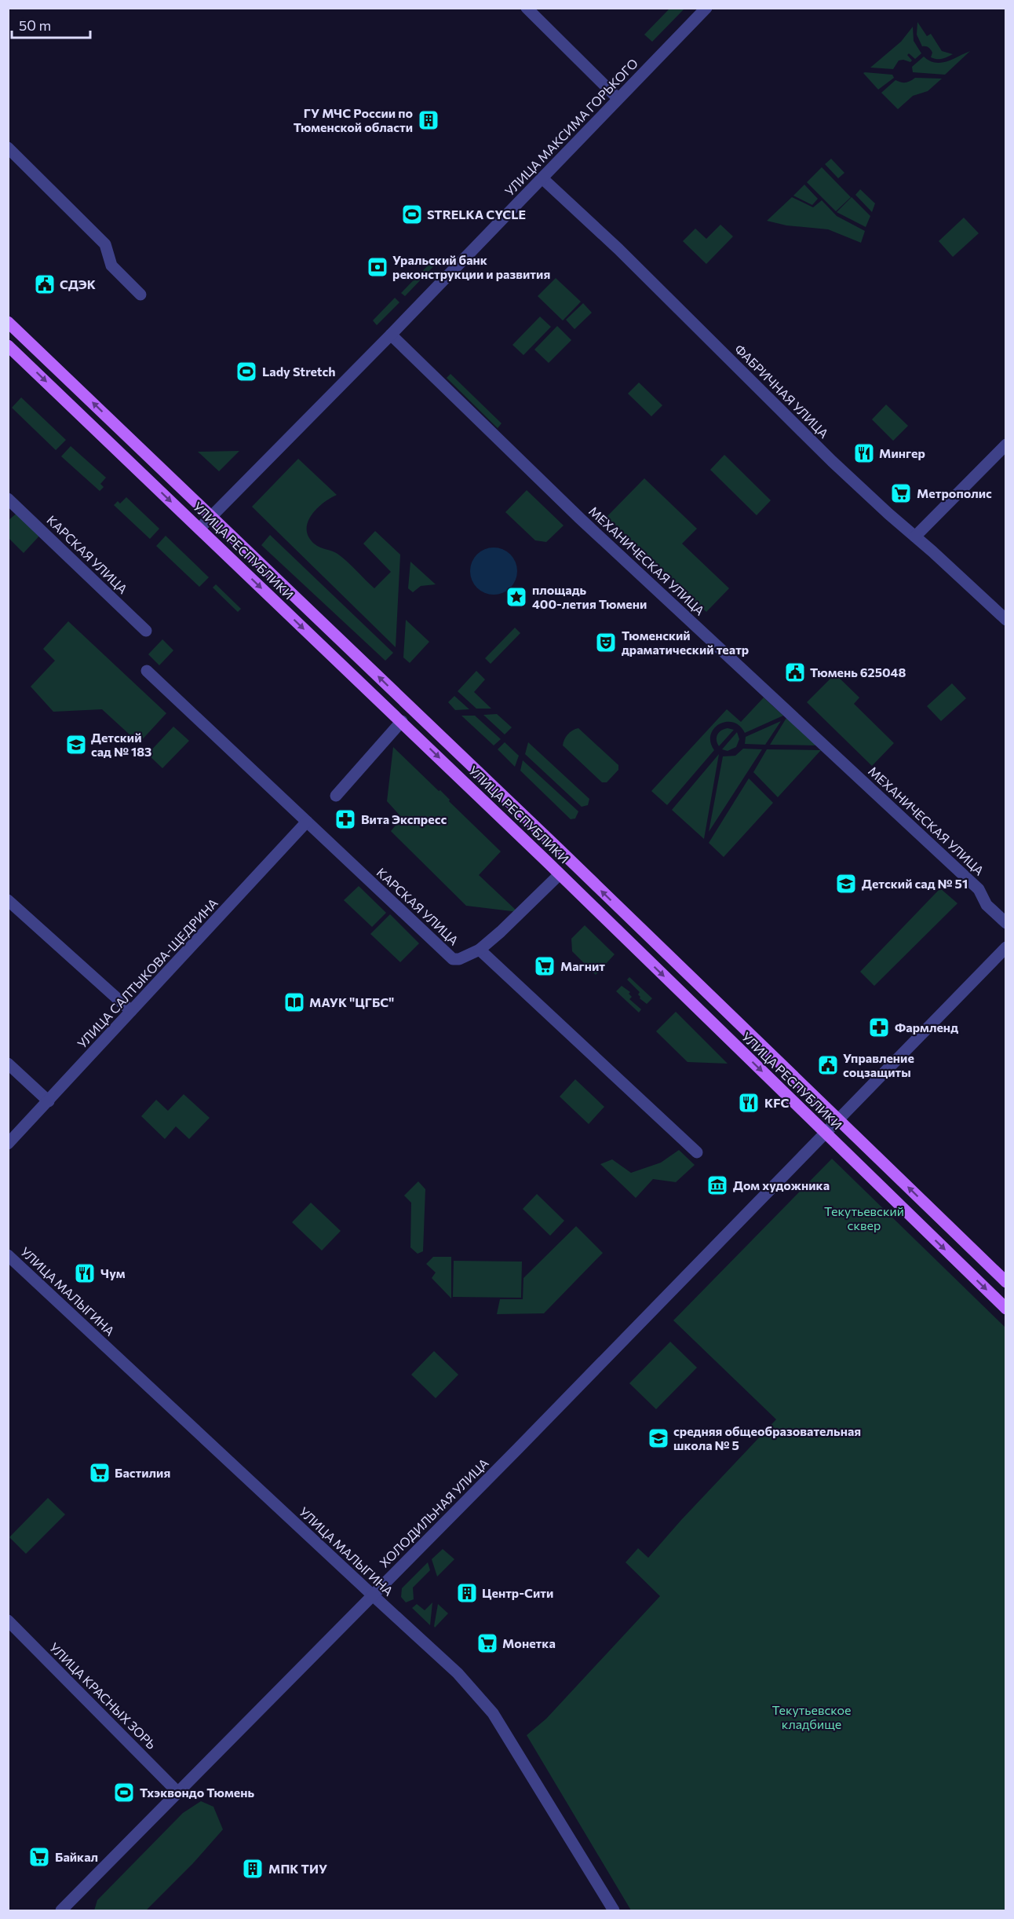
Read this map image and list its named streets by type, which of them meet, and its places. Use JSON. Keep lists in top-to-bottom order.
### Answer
{
  "streets": {
    "main road": ["УЛИЦА РЕСПУБЛИКИ"],
    "street": [
      "УЛИЦА МАКСИМА ГОРЬКОГО",
      "ФАБРИЧНАЯ УЛИЦА",
      "КАРСКАЯ УЛИЦА",
      "МЕХАНИЧЕСКАЯ УЛИЦА",
      "УЛИЦА САЛТЫКОВА-ЩЕДРИНА",
      "УЛИЦА МАЛЫГИНА",
      "ХОЛОДИЛЬНАЯ УЛИЦА",
      "УЛИЦА КРАСНЫХ ЗОРЬ"
    ]
  },
  "crossings": [
    ["УЛИЦА МАКСИМА ГОРЬКОГО", "ФАБРИЧНАЯ УЛИЦА"],
    ["УЛИЦА МАКСИМА ГОРЬКОГО", "УЛИЦА РЕСПУБЛИКИ"],
    ["УЛИЦА МАКСИМА ГОРЬКОГО", "МЕХАНИЧЕСКАЯ УЛИЦА"],
    ["УЛИЦА РЕСПУБЛИКИ", "ХОЛОДИЛЬНАЯ УЛИЦА"],
    ["КАРСКАЯ УЛИЦА", "УЛИЦА САЛТЫКОВА-ЩЕДРИНА"],
    ["УЛИЦА МАЛЫГИНА", "ХОЛОДИЛЬНАЯ УЛИЦА"],
    ["ХОЛОДИЛЬНАЯ УЛИЦА", "УЛИЦА КРАСНЫХ ЗОРЬ"]
  ],
  "parks": ["Текутьевский сквер", "Текутьевское кладбище"],
  "places": {
    "building": ["ГУ МЧС России по Тюменской области", "Центр-Сити", "МПК ТИУ"],
    "sports": ["STRELKA CYCLE", "Lady Stretch", "Тхэквондо Тюмень"],
    "bank": ["Уральский банк реконструкции и развития"],
    "public building": ["СДЭК", "Тюмень 625048", "Управление соцзащиты"],
    "restaurant": ["Мингер", "KFC", "Чум"],
    "supermarket": [
      "Метрополис",
      "Магнит",
      "Бастилия",
      "Монетка",
      "Байкал"
    ],
    "place": ["площадь 400-летия Тюмени"],
    "theatre": ["Тюменский драматический театр"],
    "school or university": ["Детский сад № 183", "Детский сад № 51", "средняя общеобразовательная школа № 5"],
    "pharmacy": ["Вита Экспресс", "Фармленд"],
    "library": ["МАУК \"ЦГБС\""],
    "museum": ["Дом художника"]
  },
  "scale_bar": "50 m"
}
